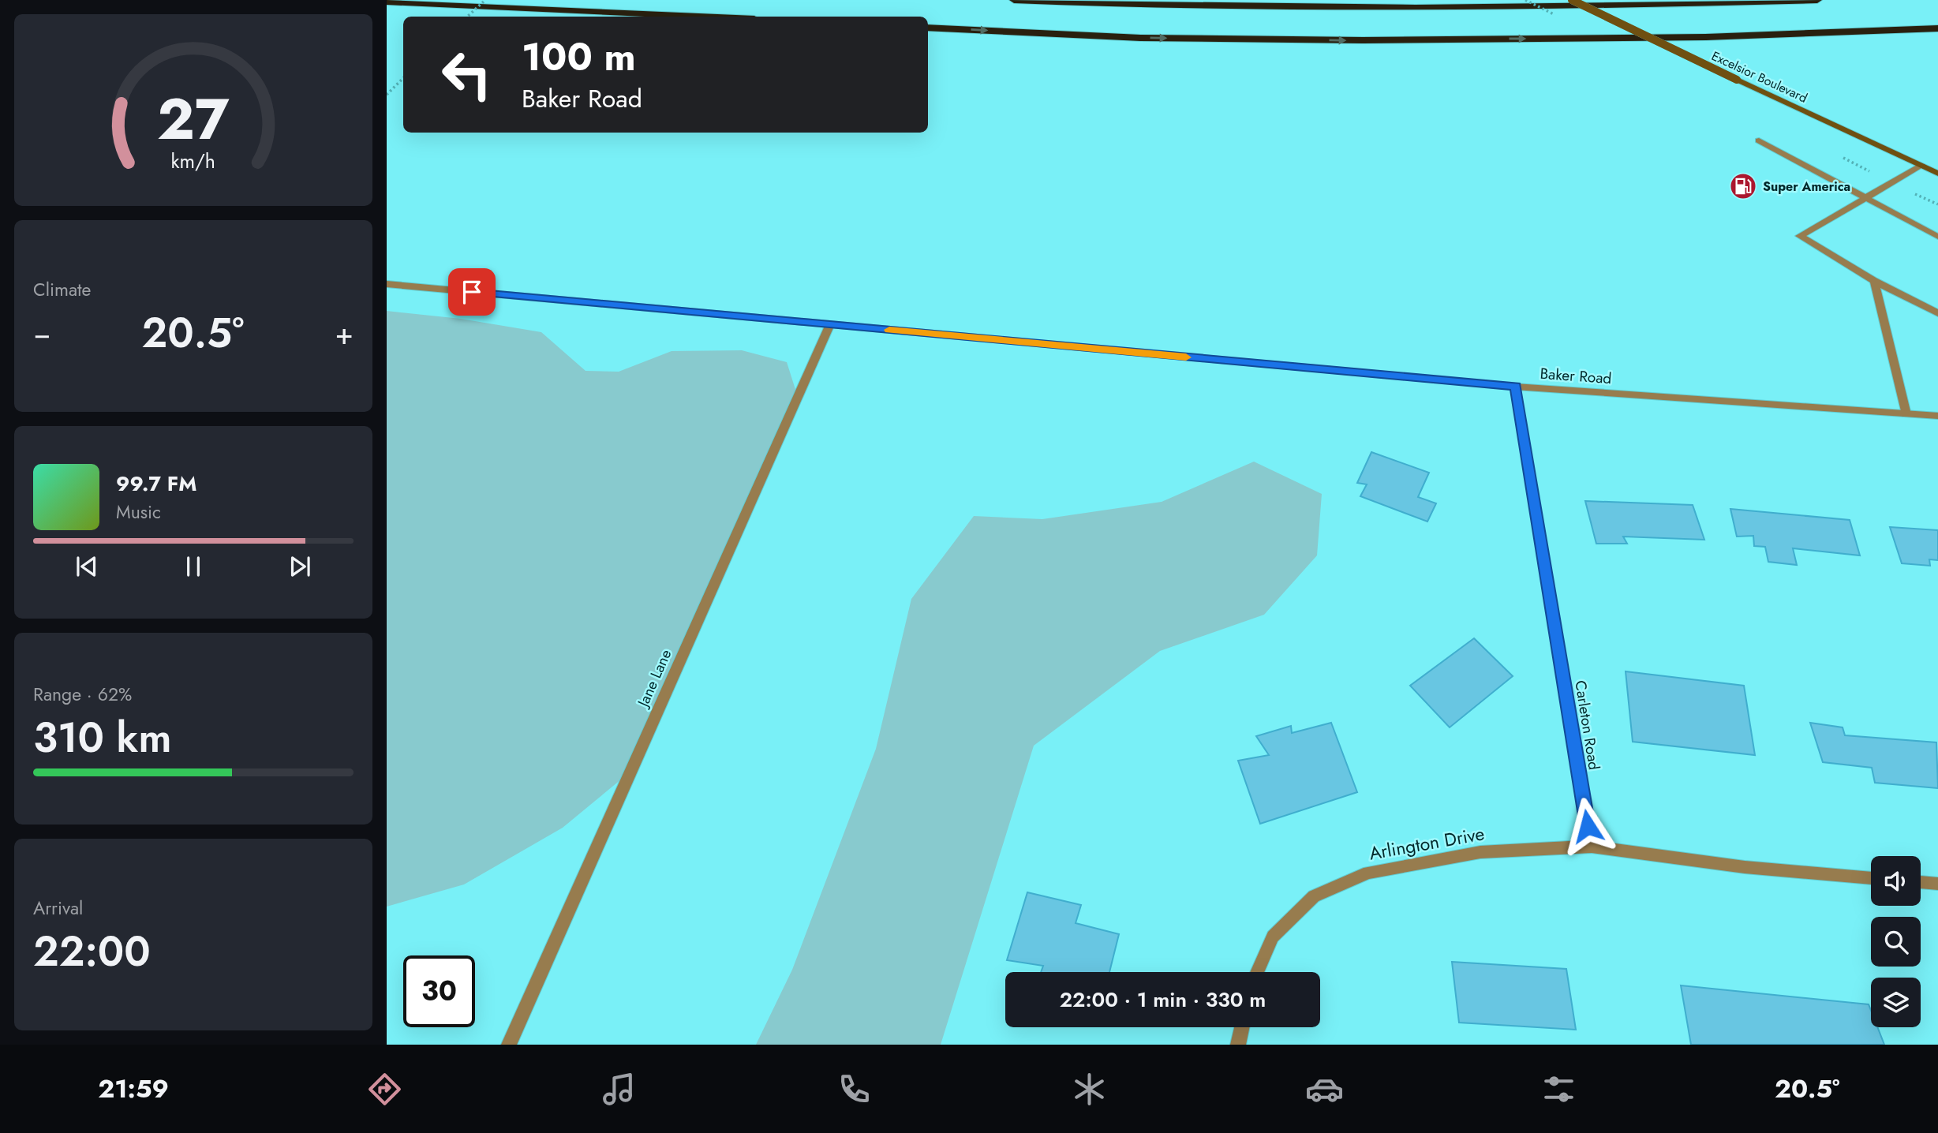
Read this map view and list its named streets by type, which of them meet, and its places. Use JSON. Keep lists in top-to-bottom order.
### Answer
{
  "streets": {
    "main road": ["Excelsior Boulevard"],
    "street": [
      "Baker Road",
      "Jane Lane",
      "Carleton Road",
      "Arlington Drive"
    ]
  },
  "crossings": [
    ["Baker Road", "Jane Lane"],
    ["Baker Road", "Carleton Road"],
    ["Carleton Road", "Arlington Drive"]
  ],
  "places": {
    "fuel station": ["Super America"]
  },
  "page": {
    "turn": ["100 m", "Baker Road"],
    "tile": [
      "Climate",
      ["Range · 62%", "310 km"],
      ["Arrival", "22:00"]
    ],
    "heat": ["−", "20.5°", "+"],
    "song": ["99.7 FM", "Music"],
    "limit": "30",
    "trip": "22:00 · 1 min · 330 m",
    "tabs": ["21:59", "20.5°"],
    "gauge": ["27", "km/h"]
  }
}
